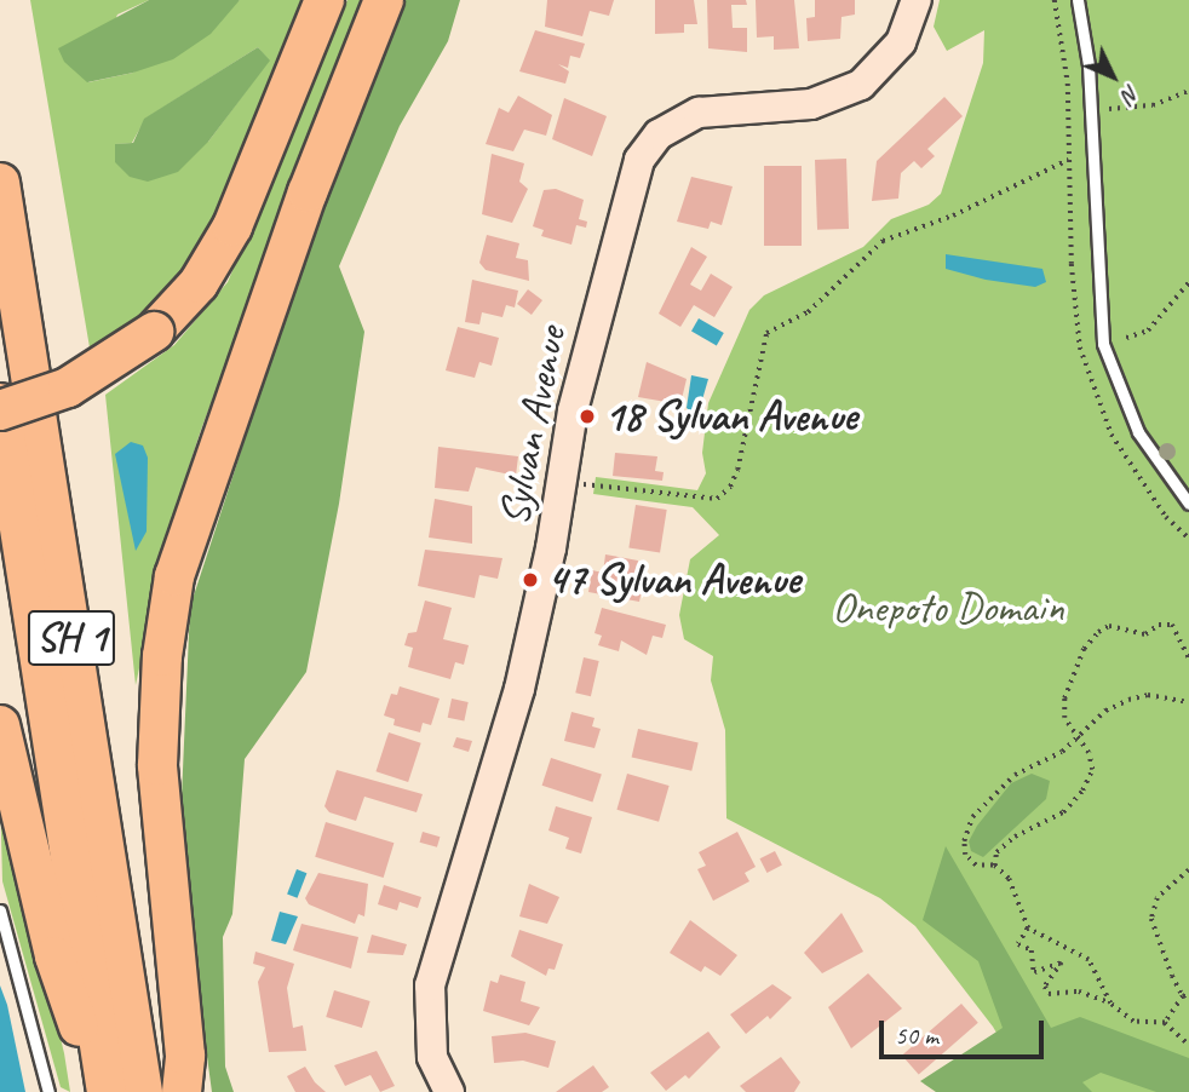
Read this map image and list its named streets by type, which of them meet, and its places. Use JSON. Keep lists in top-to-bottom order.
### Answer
{
  "streets": {
    "highway": ["SH 1"],
    "main road": ["Sylvan Avenue"]
  },
  "parks": ["Onepoto Domain"],
  "places": ["18 Sylvan Avenue", "47 Sylvan Avenue"],
  "scale_bar": "50 m",
  "north": "bottom right"
}
